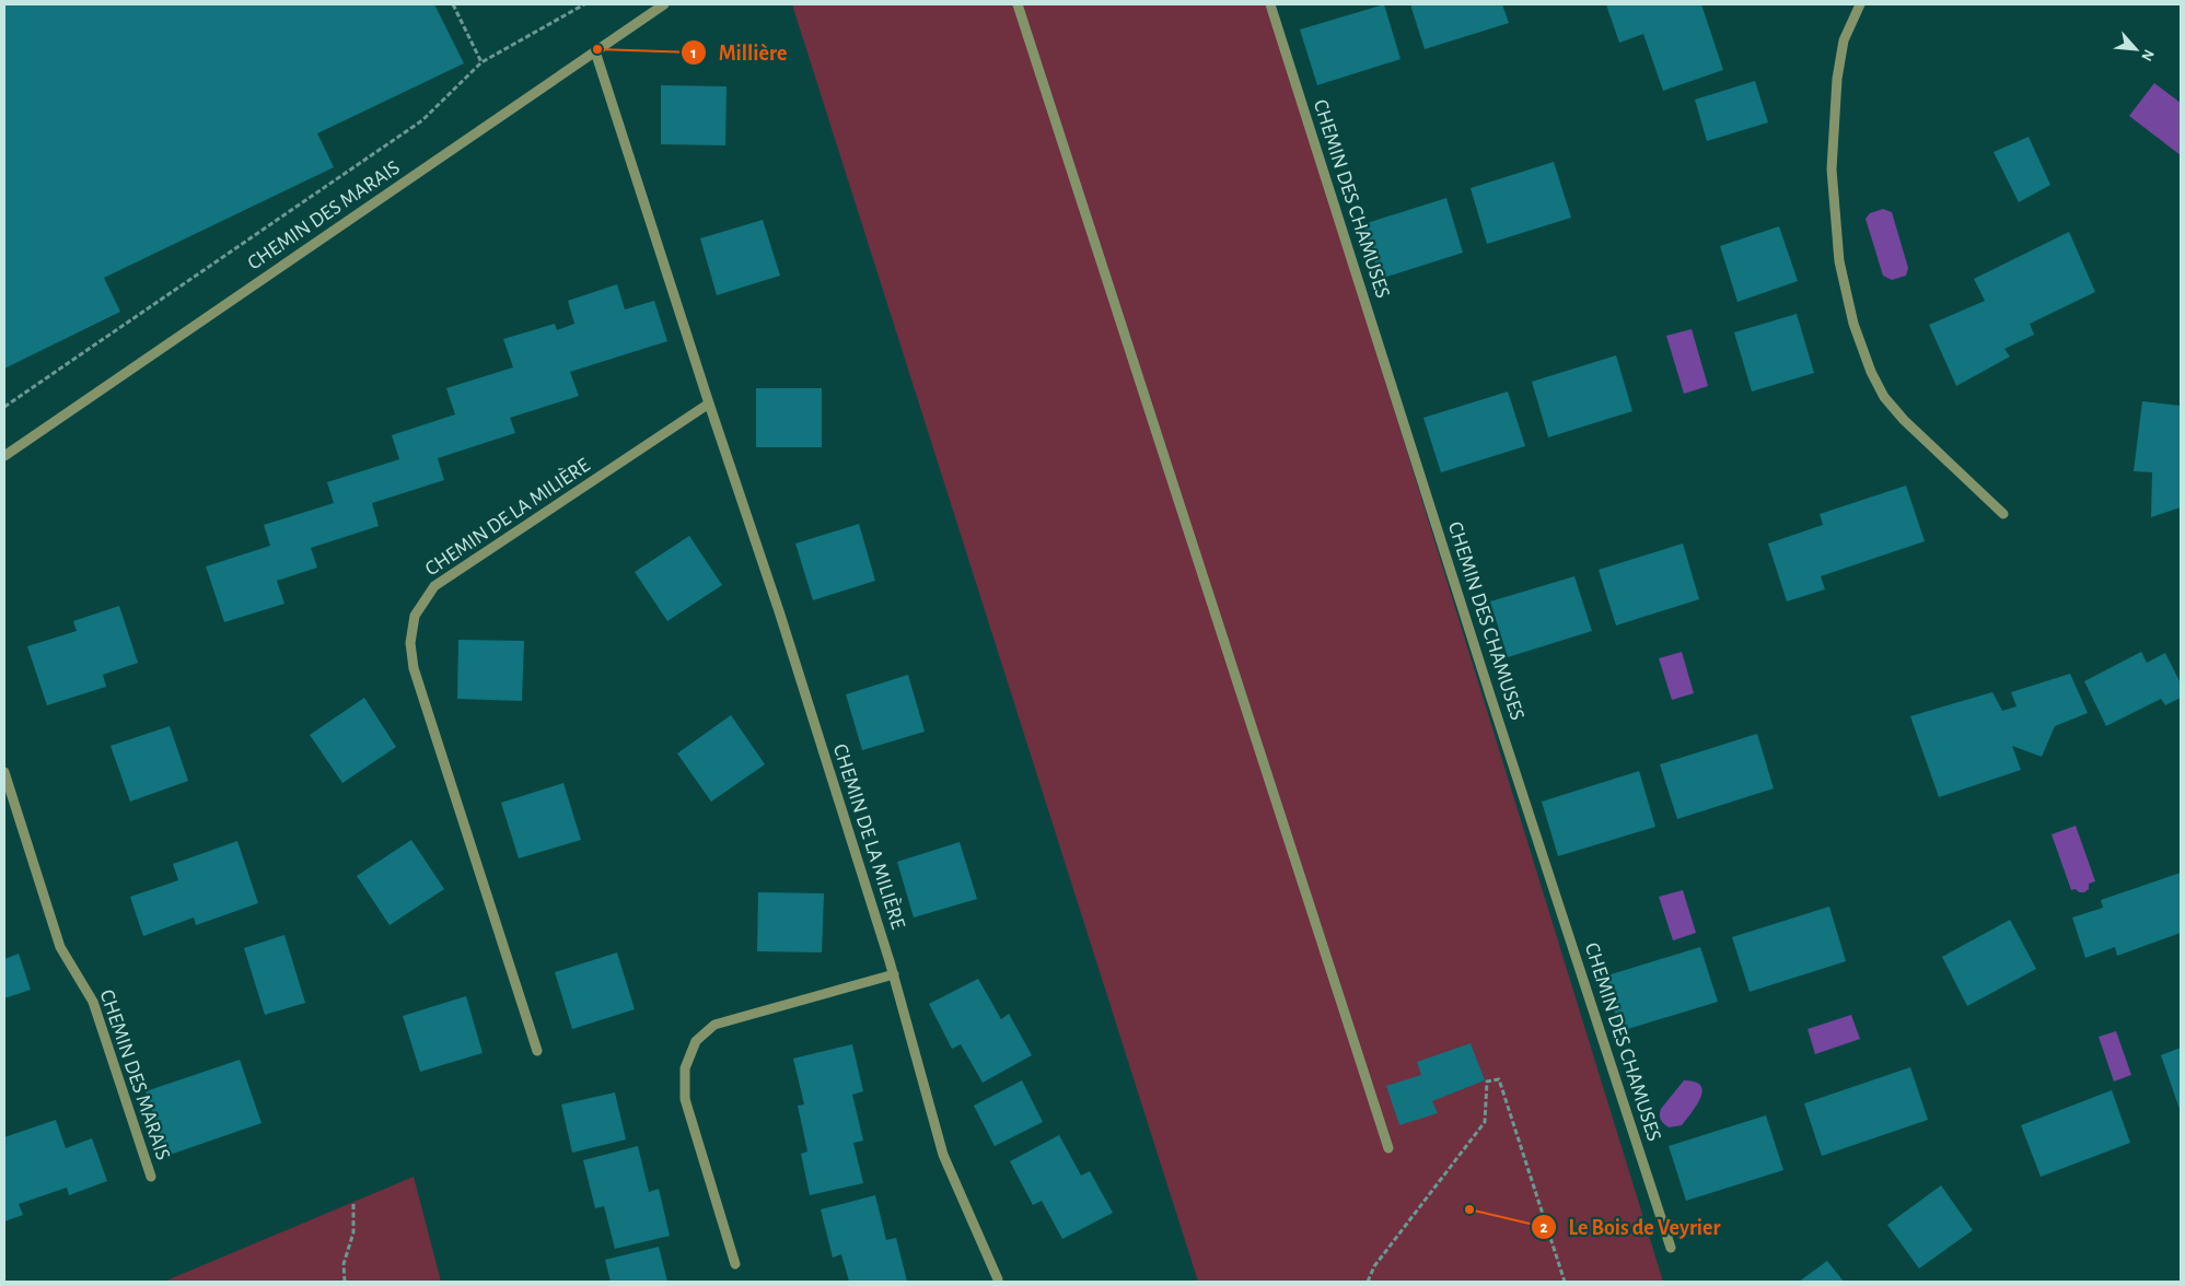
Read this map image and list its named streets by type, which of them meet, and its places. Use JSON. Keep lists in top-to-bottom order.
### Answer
{
  "streets": {
    "street": ["CHEMIN DES CHAMUSES", "CHEMIN DES MARAIS", "CHEMIN DE LA MILIÈRE"]
  },
  "crossings": [
    ["CHEMIN DES MARAIS", "CHEMIN DE LA MILIÈRE"]
  ],
  "places": ["Millière", "Le Bois de Veyrier"],
  "north": "bottom right"
}
